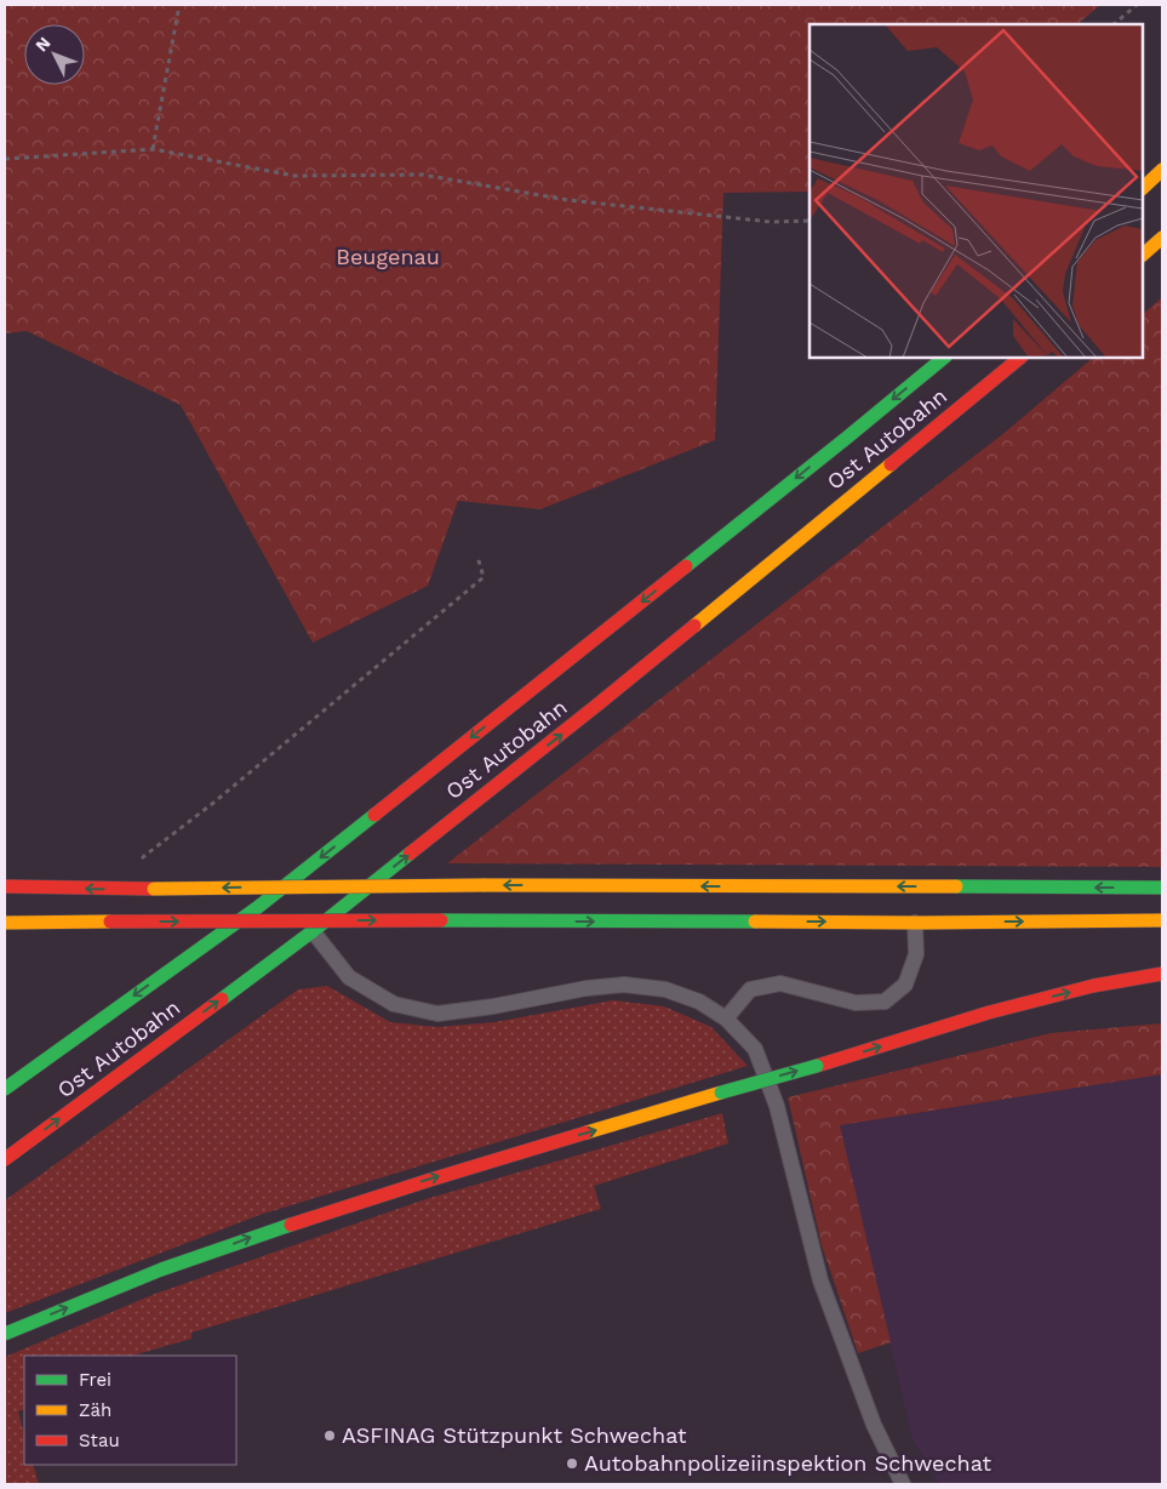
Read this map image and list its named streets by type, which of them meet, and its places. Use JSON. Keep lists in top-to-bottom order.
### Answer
{
  "streets": {
    "highway": ["Ost Autobahn"]
  },
  "parks": ["Beugenau"],
  "places": ["ASFINAG Stützpunkt Schwechat", "Autobahnpolizeiinspektion Schwechat"],
  "legend": ["Frei", "Zäh", "Stau"],
  "north": "top left"
}
